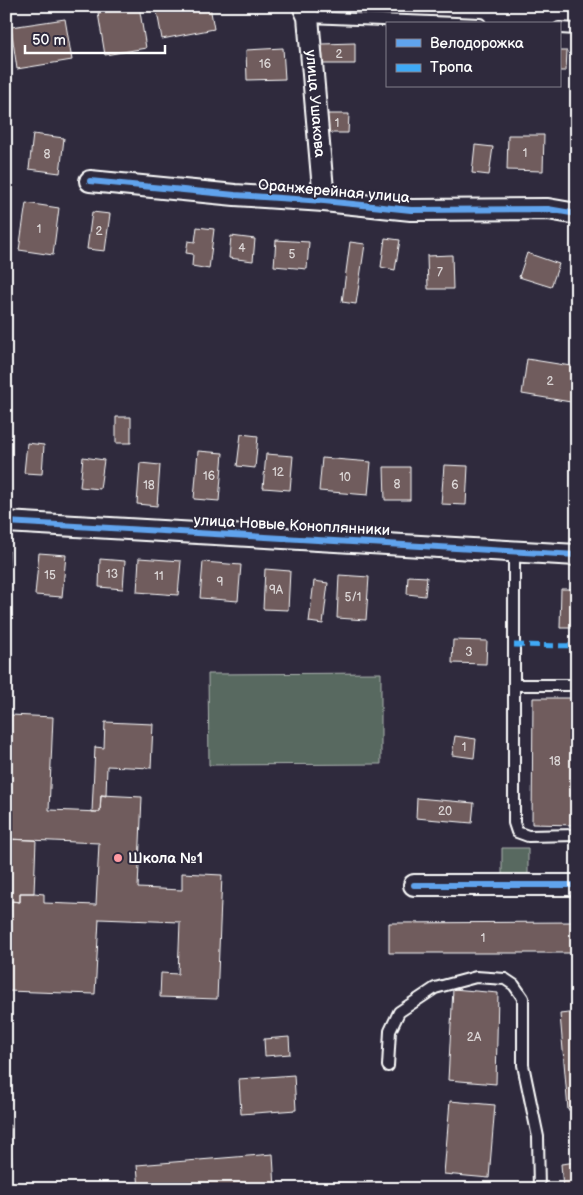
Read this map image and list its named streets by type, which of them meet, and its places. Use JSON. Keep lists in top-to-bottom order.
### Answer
{
  "streets": {
    "street": ["улица Ушакова", "Оранжерейная улица", "улица Новые Коноплянники"]
  },
  "crossings": [
    ["улица Ушакова", "Оранжерейная улица"]
  ],
  "places": ["Школа №1"],
  "house_numbers": [
    "2",
    "16",
    "1",
    "1",
    "8",
    "1",
    "2",
    "4",
    "5",
    "7",
    "2",
    "12",
    "16",
    "10",
    "8",
    "18",
    "6",
    "13",
    "15",
    "11",
    "9",
    "9А",
    "5/1",
    "3",
    "1",
    "18",
    "20",
    "1",
    "2А"
  ],
  "legend": ["Велодорожка", "Тропа"],
  "scale_bar": "50 m"
}
